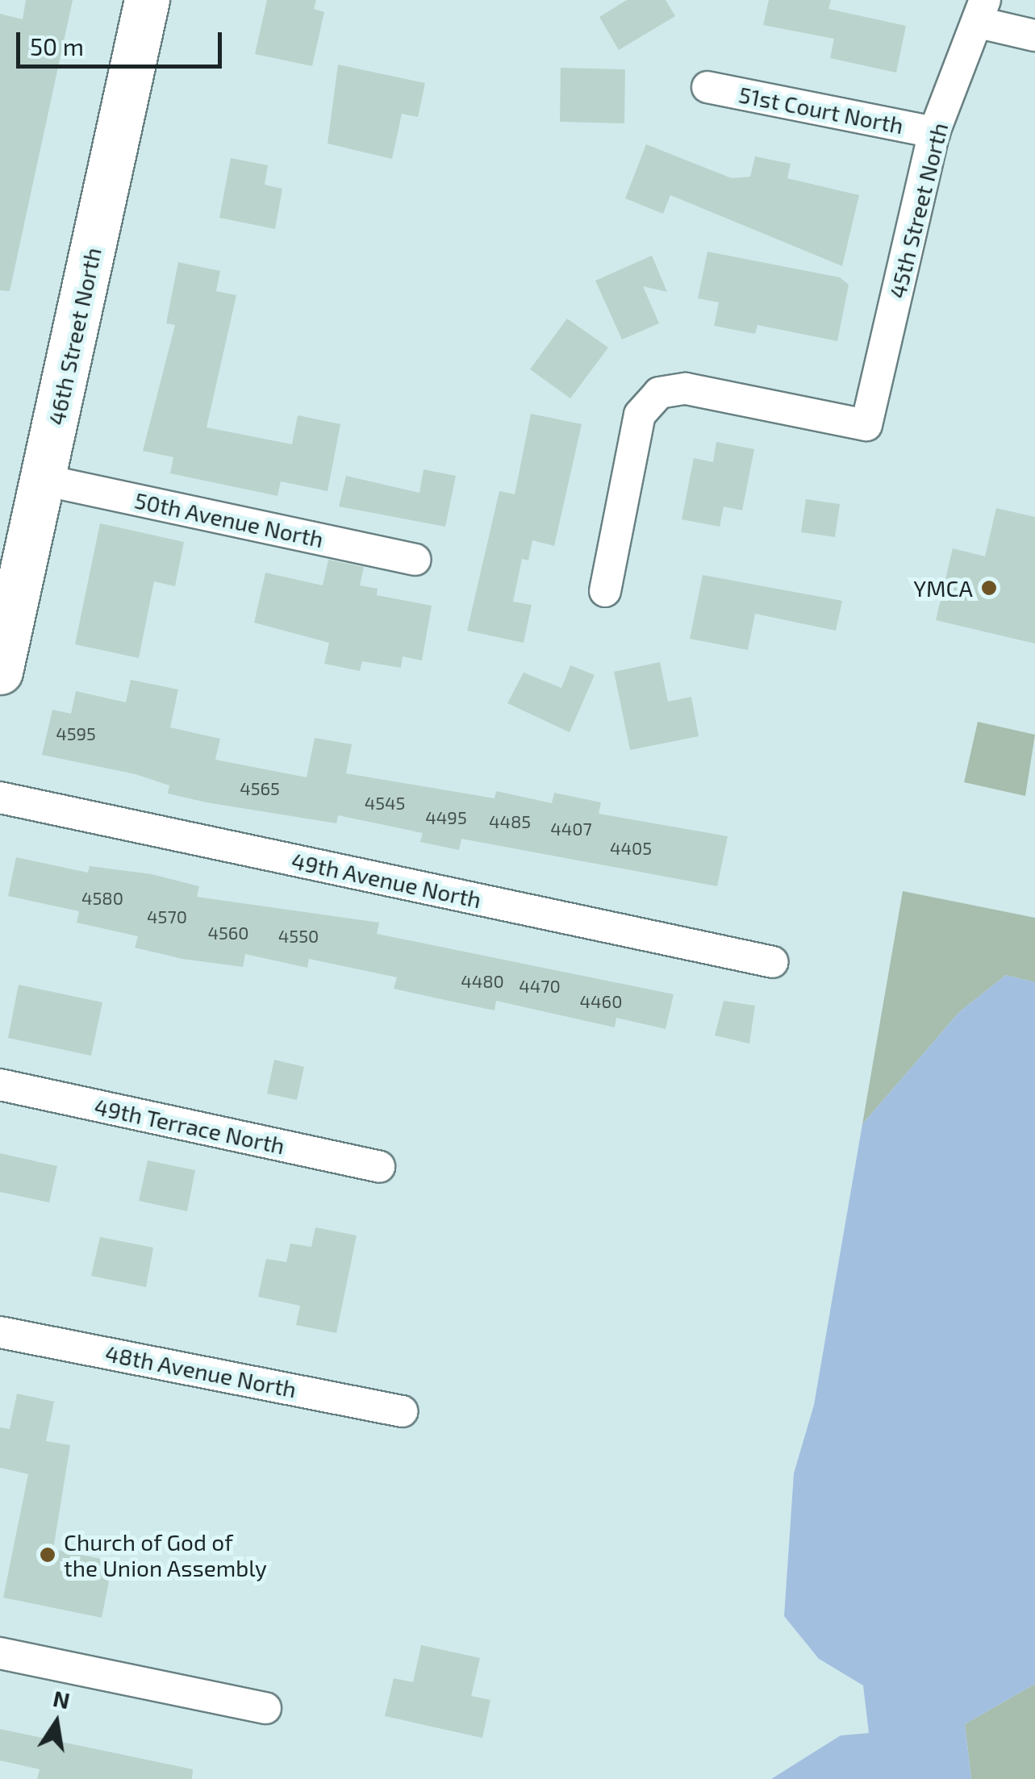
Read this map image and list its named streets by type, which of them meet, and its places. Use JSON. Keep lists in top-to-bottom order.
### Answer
{
  "streets": {
    "street": [
      "51st Court North",
      "45th Street North",
      "46th Street North",
      "50th Avenue North",
      "49th Avenue North",
      "49th Terrace North",
      "48th Avenue North"
    ]
  },
  "crossings": [
    ["51st Court North", "45th Street North"],
    ["46th Street North", "50th Avenue North"]
  ],
  "places": ["YMCA", "Church of God of the Union Assembly"],
  "house_numbers": [
    "4595",
    "4565",
    "4545",
    "4495",
    "4485",
    "4407",
    "4405",
    "4580",
    "4570",
    "4560",
    "4550",
    "4480",
    "4470",
    "4460"
  ],
  "scale_bar": "50 m",
  "north": "top"
}
